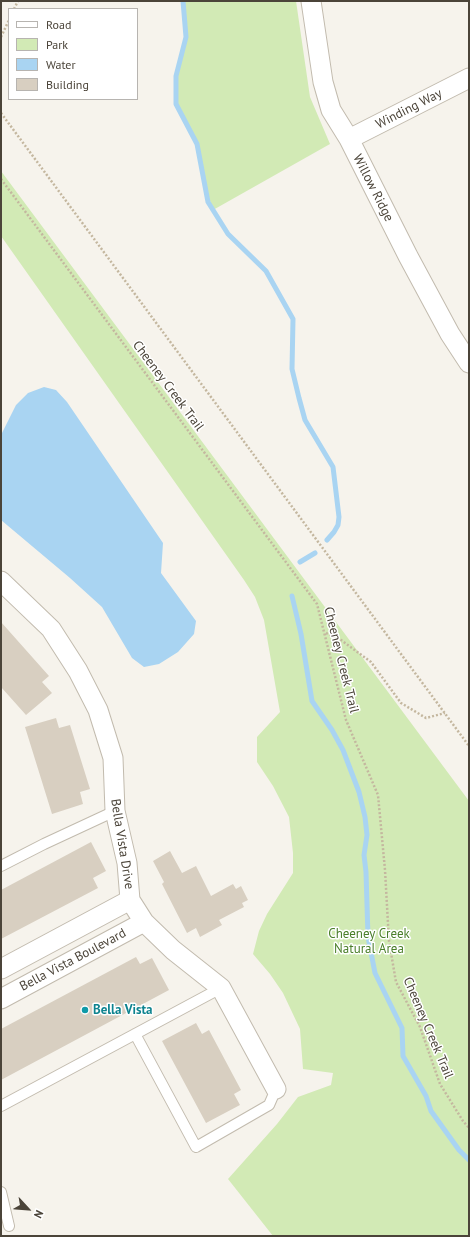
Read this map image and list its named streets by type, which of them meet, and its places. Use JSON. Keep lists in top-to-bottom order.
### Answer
{
  "streets": {
    "street": [
      "Winding Way",
      "Willow Ridge",
      "Bella Vista Drive",
      "Bella Vista Boulevard"
    ],
    "path": ["Cheeney Creek Trail"]
  },
  "crossings": [
    ["Winding Way", "Willow Ridge"],
    ["Bella Vista Drive", "Bella Vista Boulevard"]
  ],
  "parks": ["Cheeney Creek Natural Area"],
  "places": ["Bella Vista"],
  "legend": [
    "Road",
    "Park",
    "Water",
    "Building"
  ],
  "north": "bottom right"
}
